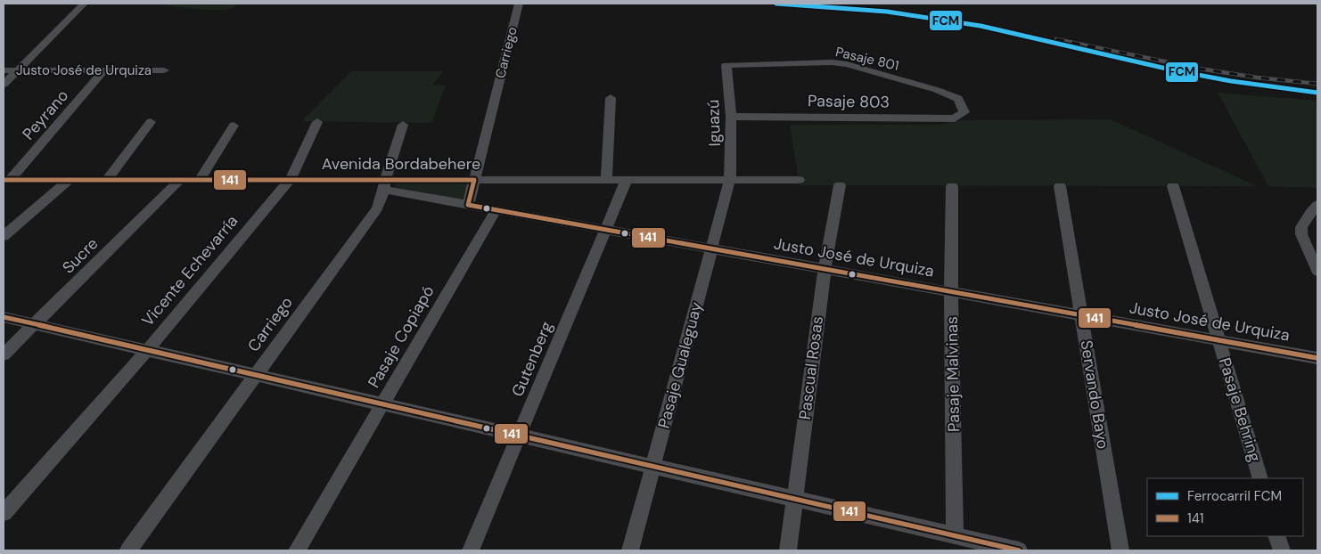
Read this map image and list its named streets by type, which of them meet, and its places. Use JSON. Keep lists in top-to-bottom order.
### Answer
{
  "streets": {
    "street": [
      "Carriego",
      "Pasaje 801",
      "Justo José de Urquiza",
      "Pasaje 803",
      "Peyrano",
      "Iguazú",
      "Avenida Bordabehere",
      "Sucre",
      "Vicente Echevarría",
      "Pasaje Copiapó",
      "Gutenberg",
      "Pasaje Gualeguay",
      "Pascual Rosas",
      "Pasaje Malvinas",
      "Servando Bayo",
      "Pasaje Behring"
    ]
  },
  "crossings": [
    ["Carriego", "Justo José de Urquiza"],
    ["Carriego", "Avenida Bordabehere"],
    ["Pasaje 801", "Pasaje 803"],
    ["Pasaje 801", "Iguazú"],
    ["Justo José de Urquiza", "Peyrano"],
    ["Justo José de Urquiza", "Avenida Bordabehere"],
    ["Justo José de Urquiza", "Pasaje Copiapó"],
    ["Justo José de Urquiza", "Gutenberg"],
    ["Justo José de Urquiza", "Pasaje Gualeguay"],
    ["Justo José de Urquiza", "Pascual Rosas"],
    ["Justo José de Urquiza", "Pasaje Malvinas"],
    ["Justo José de Urquiza", "Servando Bayo"],
    ["Justo José de Urquiza", "Pasaje Behring"],
    ["Pasaje 803", "Iguazú"],
    ["Peyrano", "Avenida Bordabehere"],
    ["Iguazú", "Avenida Bordabehere"],
    ["Iguazú", "Pasaje Gualeguay"],
    ["Avenida Bordabehere", "Sucre"],
    ["Avenida Bordabehere", "Vicente Echevarría"],
    ["Avenida Bordabehere", "Gutenberg"],
    ["Avenida Bordabehere", "Pasaje Gualeguay"]
  ],
  "lines": ["rail line FCM", "transit line 141"],
  "legend": ["Ferrocarril FCM", "141"]
}
